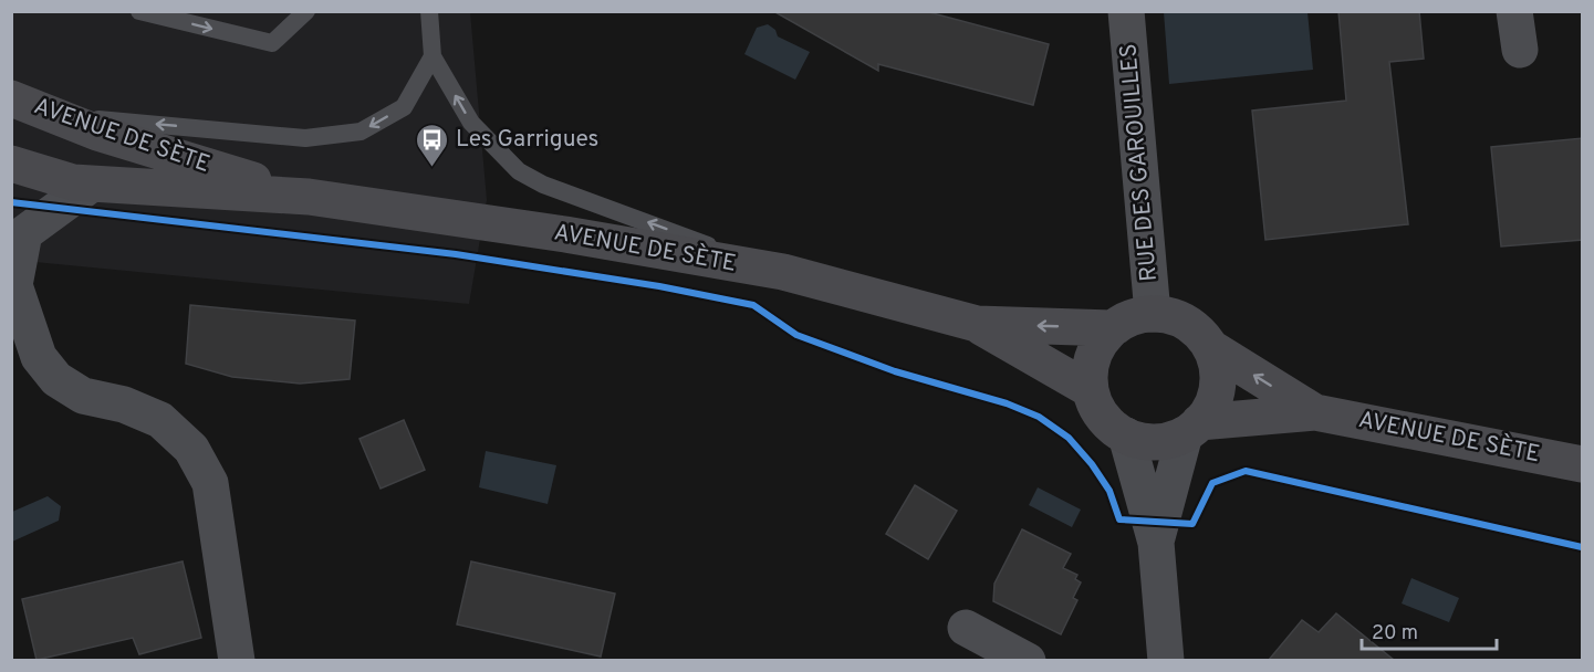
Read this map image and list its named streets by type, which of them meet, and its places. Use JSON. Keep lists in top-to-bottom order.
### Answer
{
  "streets": {
    "main road": ["AVENUE DE SÈTE"],
    "street": ["RUE DES GAROUILLES"]
  },
  "crossings": [
    ["AVENUE DE SÈTE", "RUE DES GAROUILLES"]
  ],
  "places": {
    "bus stop": ["Les Garrigues"]
  },
  "scale_bar": "20 m"
}
